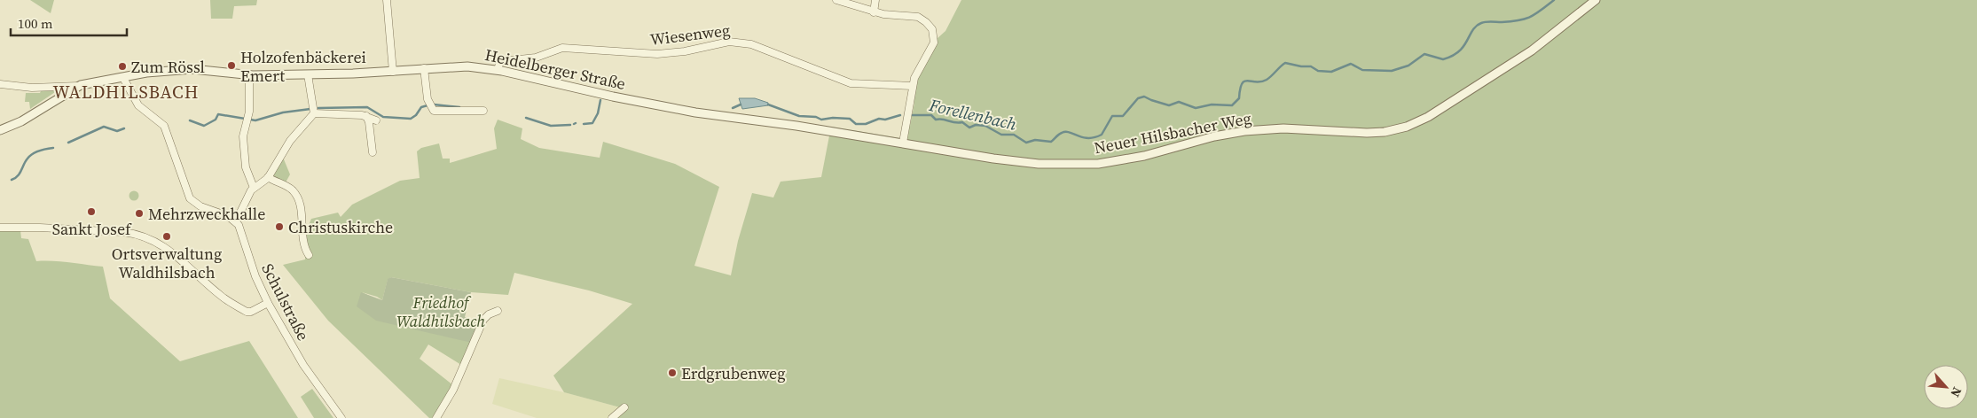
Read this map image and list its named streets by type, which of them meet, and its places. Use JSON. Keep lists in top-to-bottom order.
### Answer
{
  "streets": {
    "street": [
      "Wiesenweg",
      "Heidelberger Straße",
      "Neuer Hilsbacher Weg",
      "Schulstraße"
    ]
  },
  "crossings": [
    ["Wiesenweg", "Heidelberger Straße"],
    ["Heidelberger Straße", "Neuer Hilsbacher Weg"]
  ],
  "districts": ["WALDHILSBACH"],
  "water": ["Forellenbach"],
  "parks": ["Friedhof Waldhilsbach"],
  "places": [
    "Holzofenbäckerei Emert",
    "Zum Rössl",
    "Sankt Josef",
    "Mehrzweckhalle",
    "Christuskirche",
    "Ortsverwaltung Waldhilsbach",
    "Erdgrubenweg"
  ],
  "scale_bar": "100 m",
  "north": "bottom right"
}
